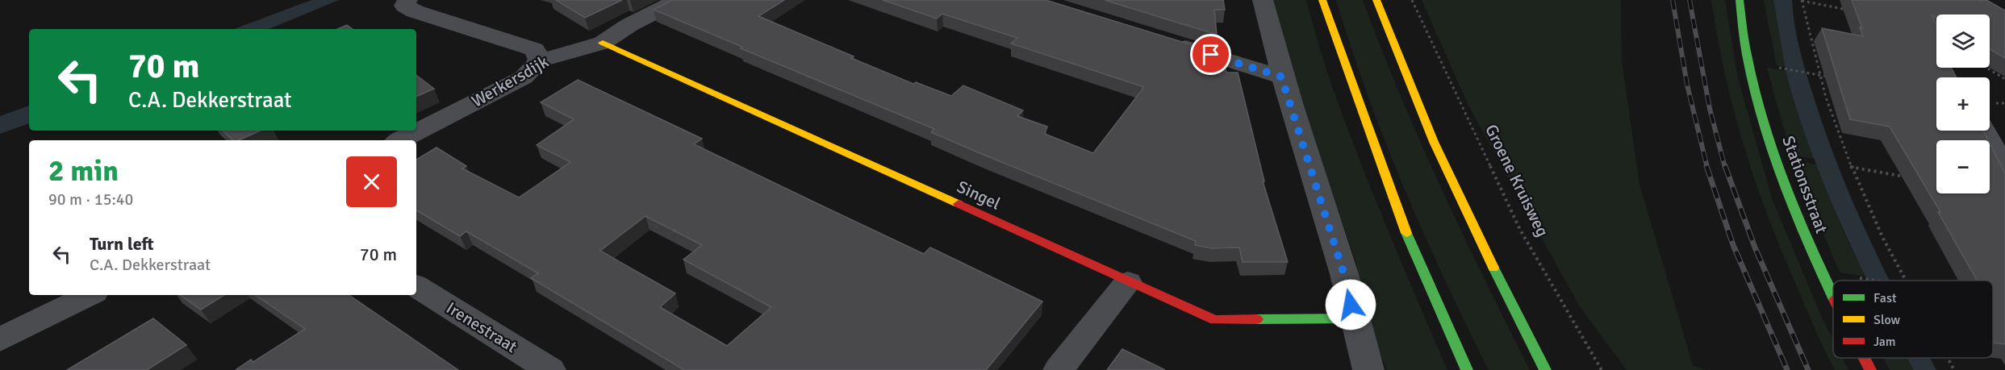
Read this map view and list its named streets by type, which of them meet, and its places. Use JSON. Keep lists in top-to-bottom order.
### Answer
{
  "streets": {
    "street": [
      "Werkersdijk",
      "Stationsstraat",
      "Singel",
      "Irenestraat"
    ],
    "path": ["Groene Kruisweg"]
  },
  "crossings": [
    ["Werkersdijk", "Singel"]
  ],
  "legend": ["Fast", "Slow", "Jam"],
  "page": {
    "map_buttons": ["+", "−"],
    "turn": ["70 m", "C.A. Dekkerstraat"],
    "heading": ["2 min", "90 m · 15:40"],
    "list": [
      {
        "name": "Turn left",
        "note": "C.A. Dekkerstraat",
        "value": "70 m"
      }
    ]
  }
}
